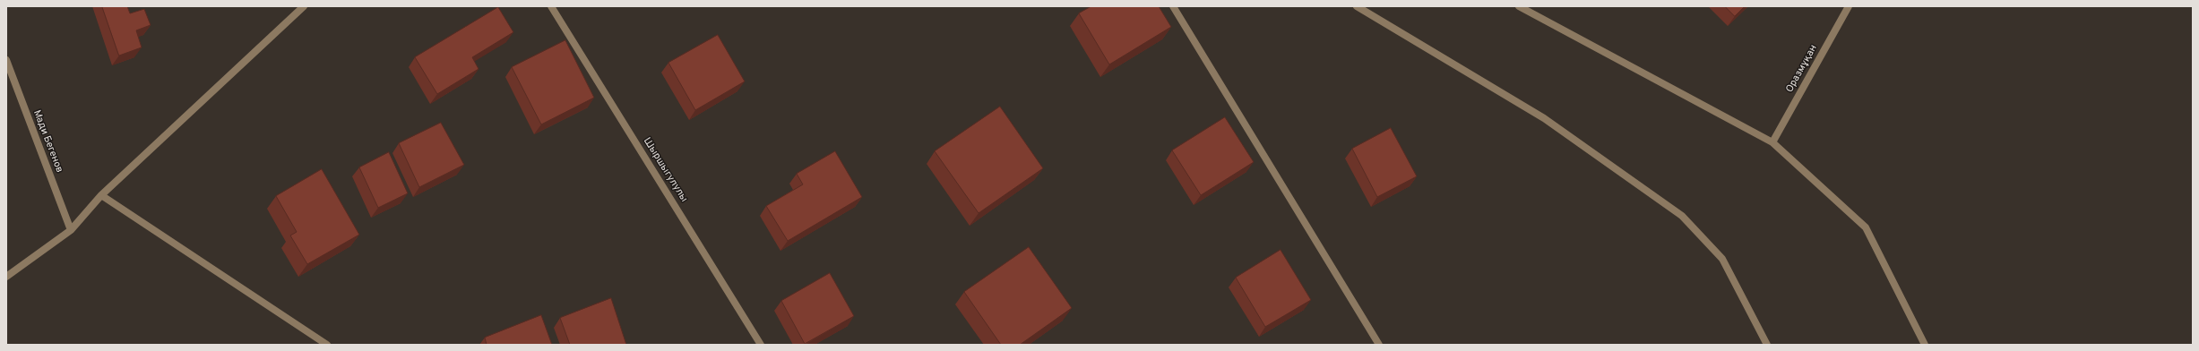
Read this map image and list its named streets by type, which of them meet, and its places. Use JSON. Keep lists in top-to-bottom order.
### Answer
{
  "streets": {
    "street": ["Оразмұқан", "Мади Бегенов", "Шыршыгулулы"]
  }
}
